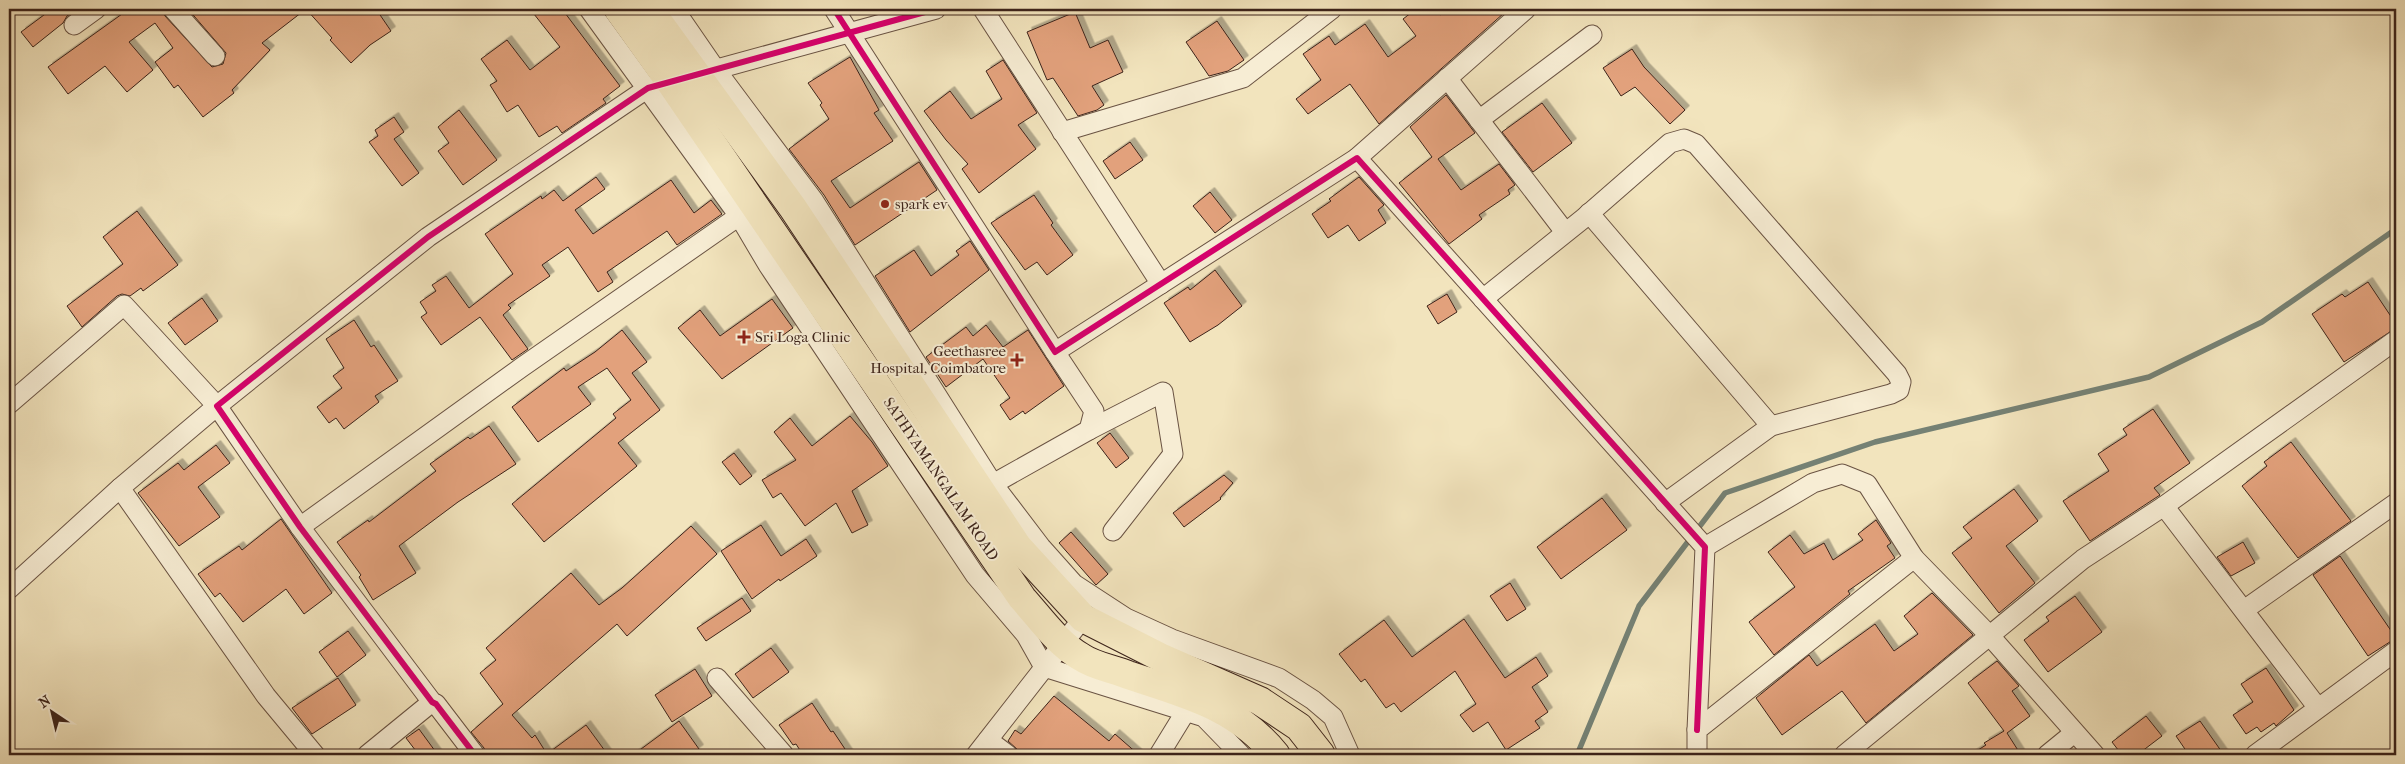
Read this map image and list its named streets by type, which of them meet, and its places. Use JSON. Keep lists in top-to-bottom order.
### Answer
{
  "streets": {
    "highway": ["SATHYAMANGALAM ROAD"]
  },
  "places": {
    "other": ["spark ev"],
    "health": ["Sri Loga Clinic", "Geethasree Hospital, Coimbatore"]
  },
  "north": "top left"
}
